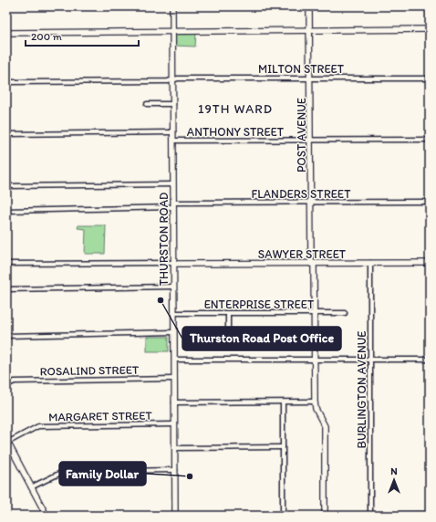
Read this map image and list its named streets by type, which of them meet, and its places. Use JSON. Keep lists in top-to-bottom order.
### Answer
{
  "streets": {
    "street": [
      "MILTON STREET",
      "ANTHONY STREET",
      "POST AVENUE",
      "FLANDERS STREET",
      "THURSTON ROAD",
      "SAWYER STREET",
      "ENTERPRISE STREET",
      "ROSALIND STREET",
      "BURLINGTON AVENUE",
      "MARGARET STREET"
    ]
  },
  "crossings": [
    ["MILTON STREET", "POST AVENUE"],
    ["MILTON STREET", "THURSTON ROAD"],
    ["ANTHONY STREET", "POST AVENUE"],
    ["ANTHONY STREET", "THURSTON ROAD"],
    ["POST AVENUE", "FLANDERS STREET"],
    ["POST AVENUE", "SAWYER STREET"],
    ["POST AVENUE", "ENTERPRISE STREET"],
    ["FLANDERS STREET", "THURSTON ROAD"],
    ["THURSTON ROAD", "SAWYER STREET"],
    ["THURSTON ROAD", "ENTERPRISE STREET"],
    ["THURSTON ROAD", "ROSALIND STREET"],
    ["THURSTON ROAD", "MARGARET STREET"],
    ["SAWYER STREET", "BURLINGTON AVENUE"]
  ],
  "districts": ["19TH WARD"],
  "places": ["Thurston Road Post Office", "Family Dollar"],
  "scale_bar": "200 m",
  "north": "top"
}
